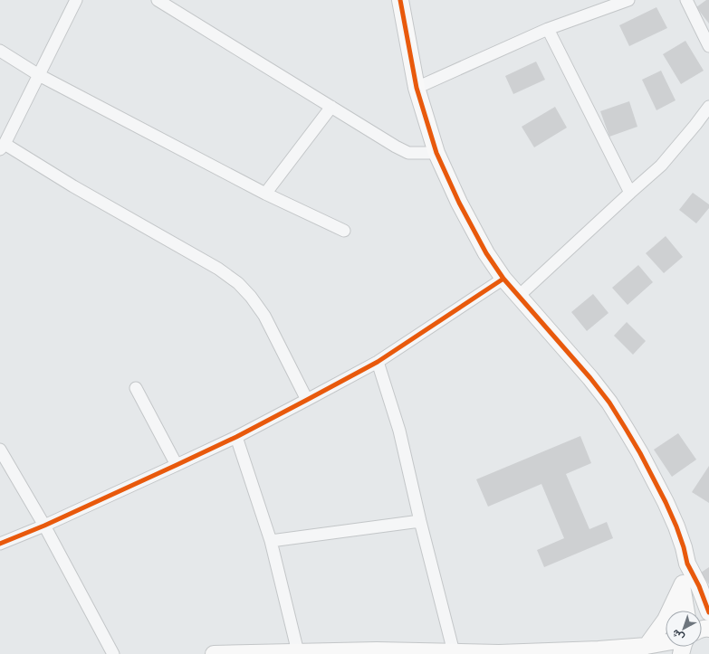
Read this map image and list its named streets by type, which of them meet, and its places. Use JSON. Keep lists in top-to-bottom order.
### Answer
{
  "north": "bottom left"
}
